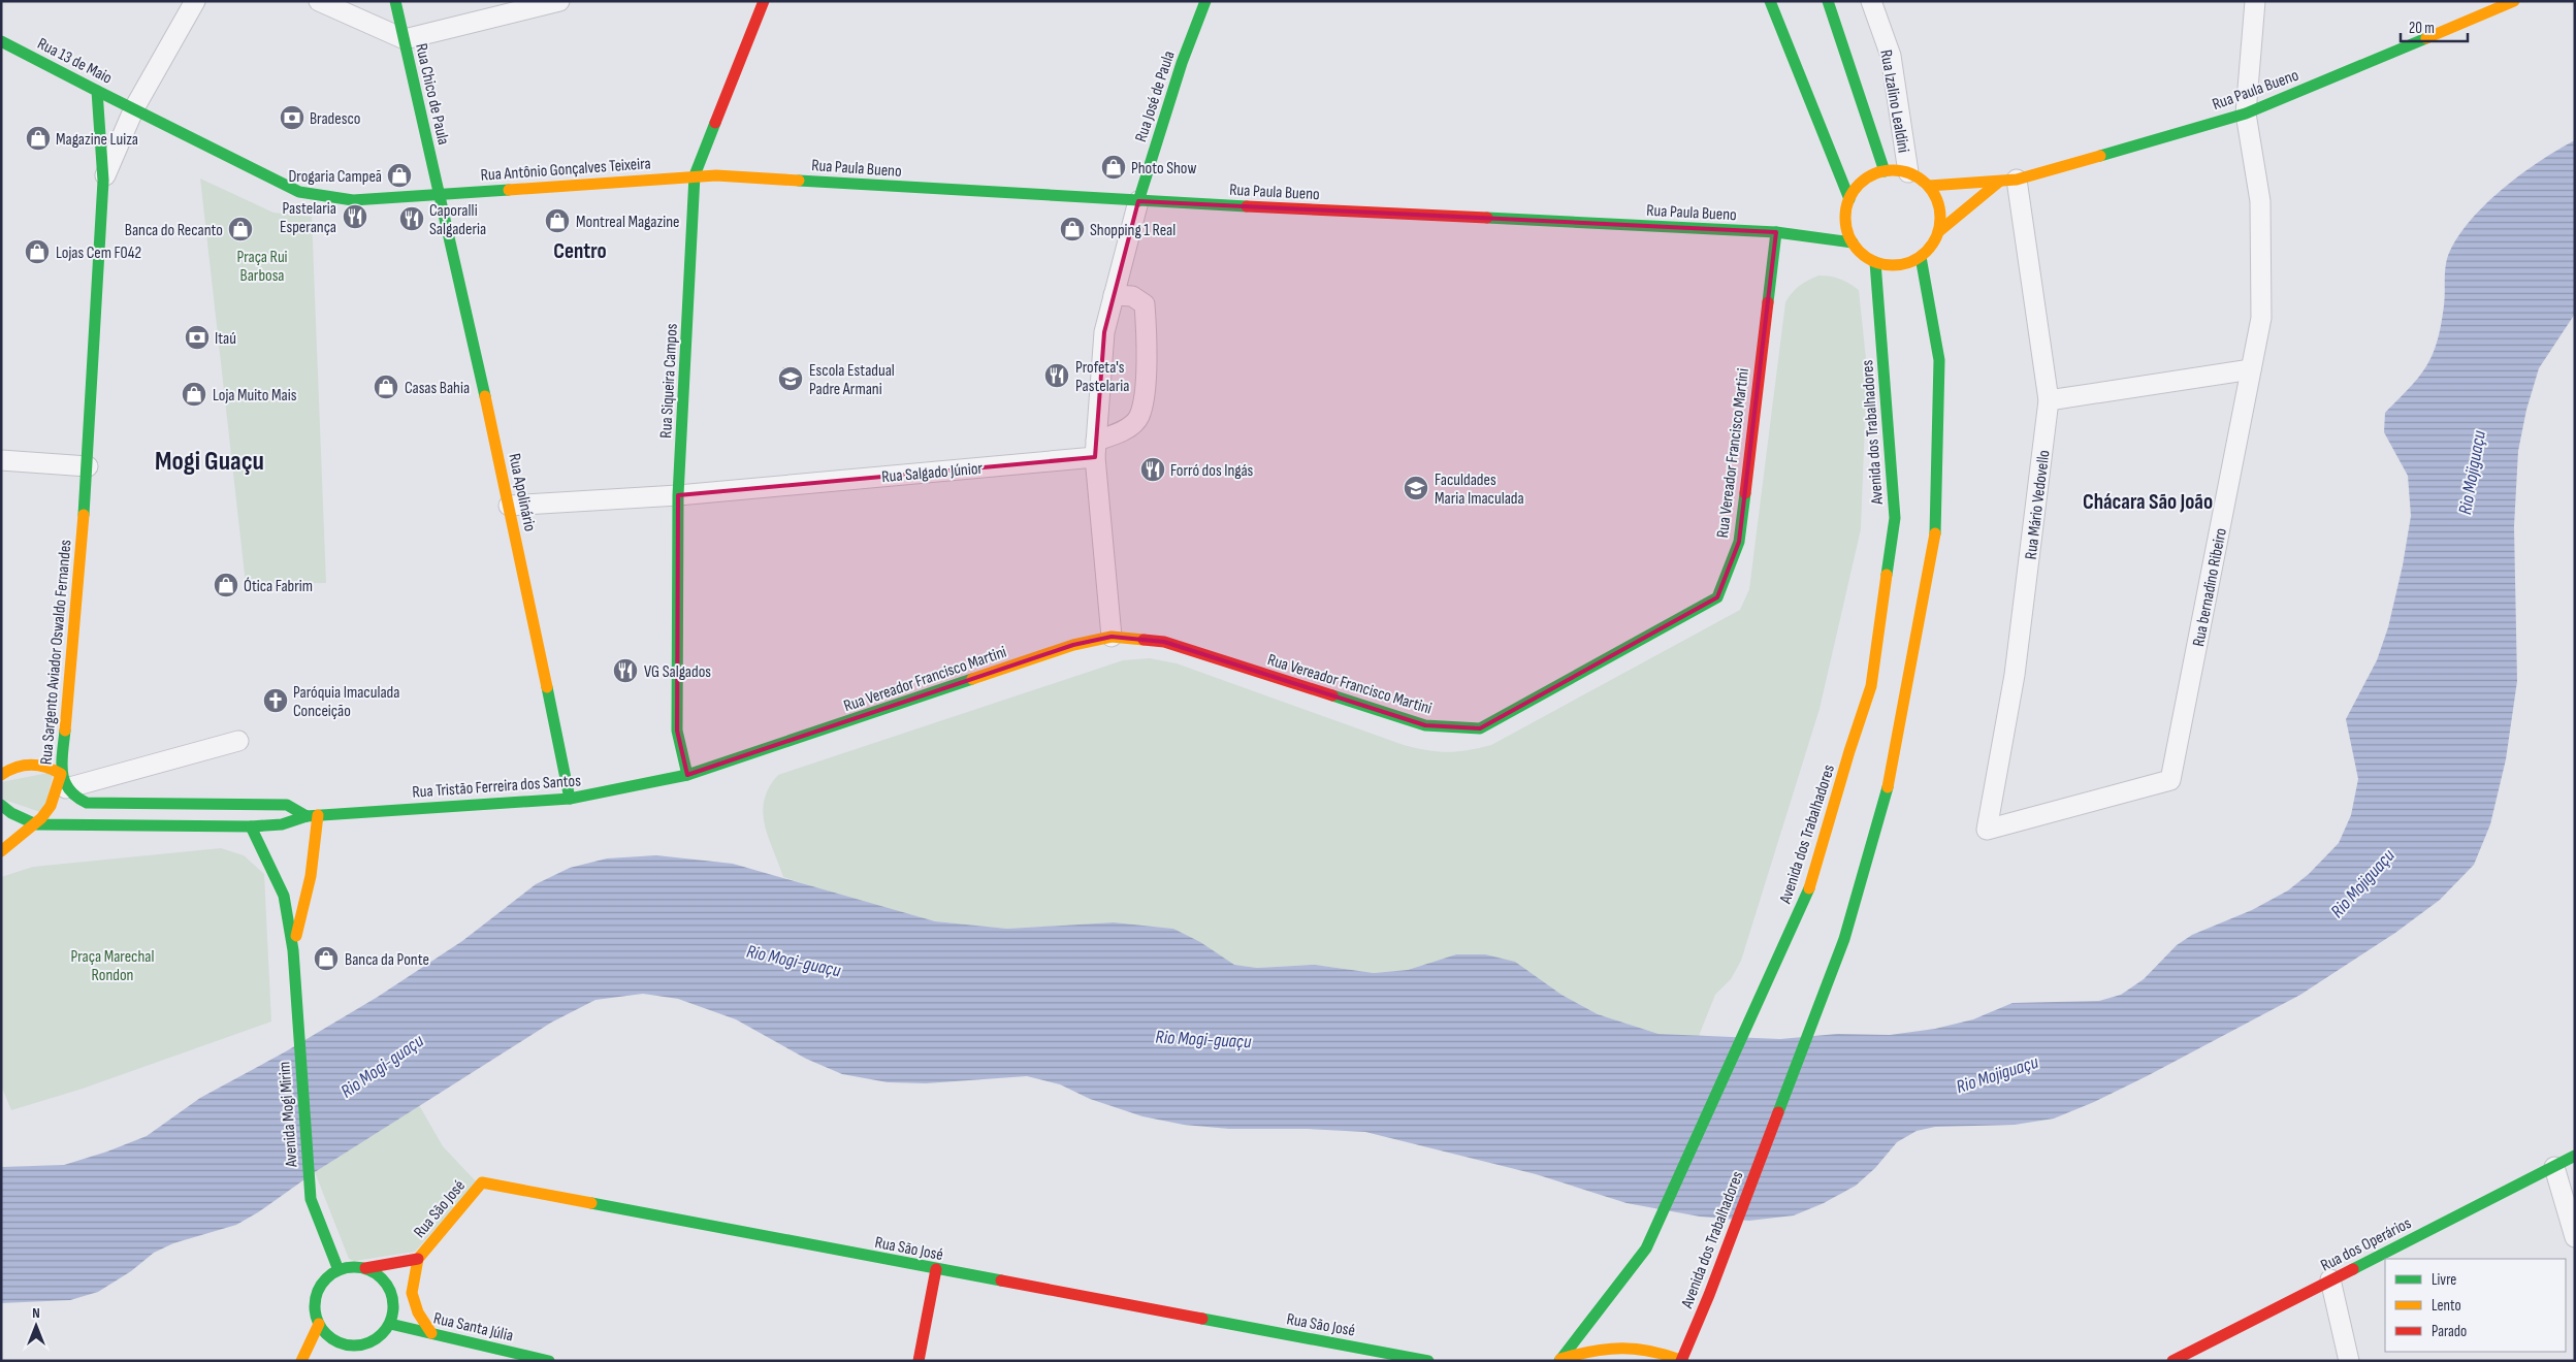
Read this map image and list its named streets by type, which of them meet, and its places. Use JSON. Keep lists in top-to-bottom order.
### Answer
{
  "streets": {
    "main road": [
      "Rua 13 de Maio",
      "Rua Paula Bueno",
      "Rua Chico de Paula",
      "Rua José de Paula",
      "Rua Antônio Gonçalves Teixeira",
      "Rua Siqueira Campos",
      "Avenida dos Trabalhadores",
      "Rua Vereador Francisco Martini",
      "Rua Apolinário",
      "Rua Sargento Aviador Oswaldo Fernandes",
      "Rua Tristão Ferreira dos Santos",
      "Avenida Mogi Mirim",
      "Rua São José",
      "Rua dos Operários",
      "Rua Santa Júlia"
    ],
    "street": [
      "Rua Izalino Lealdini",
      "Rua Salgado Júnior",
      "Rua Mário Vedovello",
      "Rua bernadino Ribeiro"
    ]
  },
  "crossings": [
    ["Rua 13 de Maio", "Rua Sargento Aviador Oswaldo Fernandes"],
    ["Rua Paula Bueno", "Rua José de Paula"],
    ["Rua Paula Bueno", "Rua Izalino Lealdini"],
    ["Rua Paula Bueno", "Rua Antônio Gonçalves Teixeira"],
    ["Rua Paula Bueno", "Rua Siqueira Campos"],
    ["Rua Paula Bueno", "Avenida dos Trabalhadores"],
    ["Rua Paula Bueno", "Rua Vereador Francisco Martini"],
    ["Rua Paula Bueno", "Rua Mário Vedovello"],
    ["Rua Paula Bueno", "Rua bernadino Ribeiro"],
    ["Rua Chico de Paula", "Rua Antônio Gonçalves Teixeira"],
    ["Rua Chico de Paula", "Rua Apolinário"],
    ["Rua Izalino Lealdini", "Avenida dos Trabalhadores"],
    ["Rua Antônio Gonçalves Teixeira", "Rua Siqueira Campos"],
    ["Rua Antônio Gonçalves Teixeira", "Rua Apolinário"],
    ["Rua Siqueira Campos", "Rua Vereador Francisco Martini"],
    ["Rua Siqueira Campos", "Rua Salgado Júnior"],
    ["Rua Siqueira Campos", "Rua Tristão Ferreira dos Santos"],
    ["Rua Vereador Francisco Martini", "Rua Tristão Ferreira dos Santos"],
    ["Rua Salgado Júnior", "Rua Apolinário"],
    ["Rua Apolinário", "Rua Tristão Ferreira dos Santos"],
    ["Rua Mário Vedovello", "Rua bernadino Ribeiro"],
    ["Rua Tristão Ferreira dos Santos", "Avenida Mogi Mirim"],
    ["Avenida Mogi Mirim", "Rua São José"],
    ["Avenida Mogi Mirim", "Rua Santa Júlia"],
    ["Rua São José", "Rua Santa Júlia"]
  ],
  "districts": ["Centro", "Mogi Guaçu", "Chácara São João"],
  "water": ["Rio Mojiguaçu", "Rio Mogi-guaçu"],
  "parks": ["Praça Rui Barbosa", "Praça Marechal Rondon"],
  "places": {
    "bank": ["Bradesco", "Itaú"],
    "shop": [
      "Magazine Luiza",
      "Photo Show",
      "Drogaria Campeã",
      "Montreal Magazine",
      "Banca do Recanto",
      "Shopping 1 Real",
      "Lojas Cem F042",
      "Casas Bahia",
      "Loja Muito Mais",
      "Ótica Fabrim",
      "Banca da Ponte"
    ],
    "restaurant": [
      "Pastelaria Esperança",
      "Caporalli Salgaderia",
      "Profeta's Pastelaria",
      "Forró dos Ingás",
      "VG Salgados"
    ],
    "school or university": ["Escola Estadual Padre Armani", "Faculdades Maria Imaculada"],
    "church": ["Paróquia Imaculada Conceição"]
  },
  "legend": ["Livre", "Lento", "Parado"],
  "scale_bar": "20 m",
  "north": "top"
}
